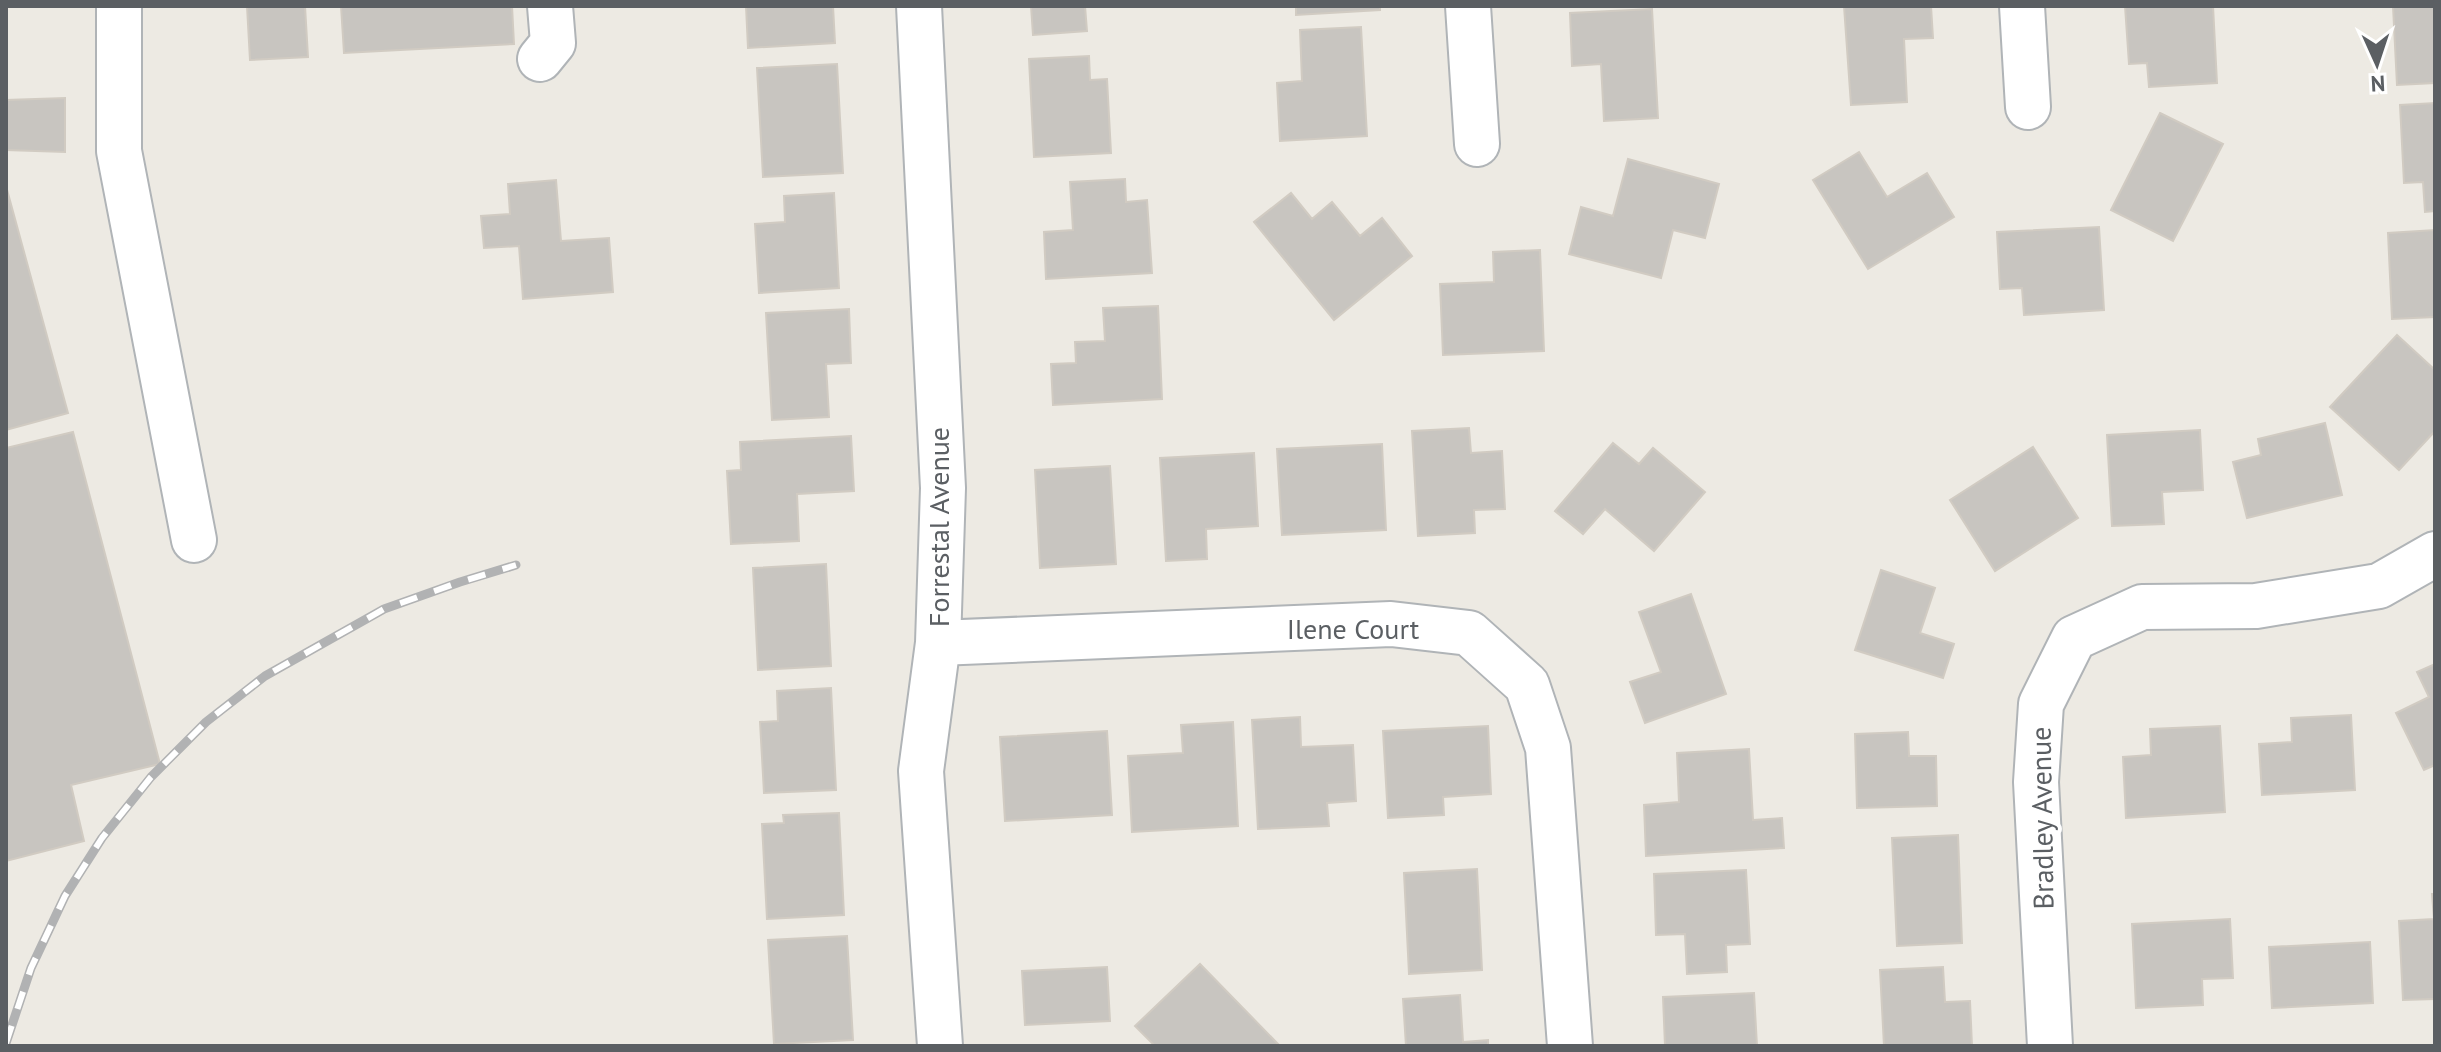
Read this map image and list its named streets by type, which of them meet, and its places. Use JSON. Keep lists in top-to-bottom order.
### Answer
{
  "streets": {
    "street": ["Forrestal Avenue", "Ilene Court", "Bradley Avenue"]
  },
  "crossings": [
    ["Forrestal Avenue", "Ilene Court"]
  ],
  "north": "bottom"
}
